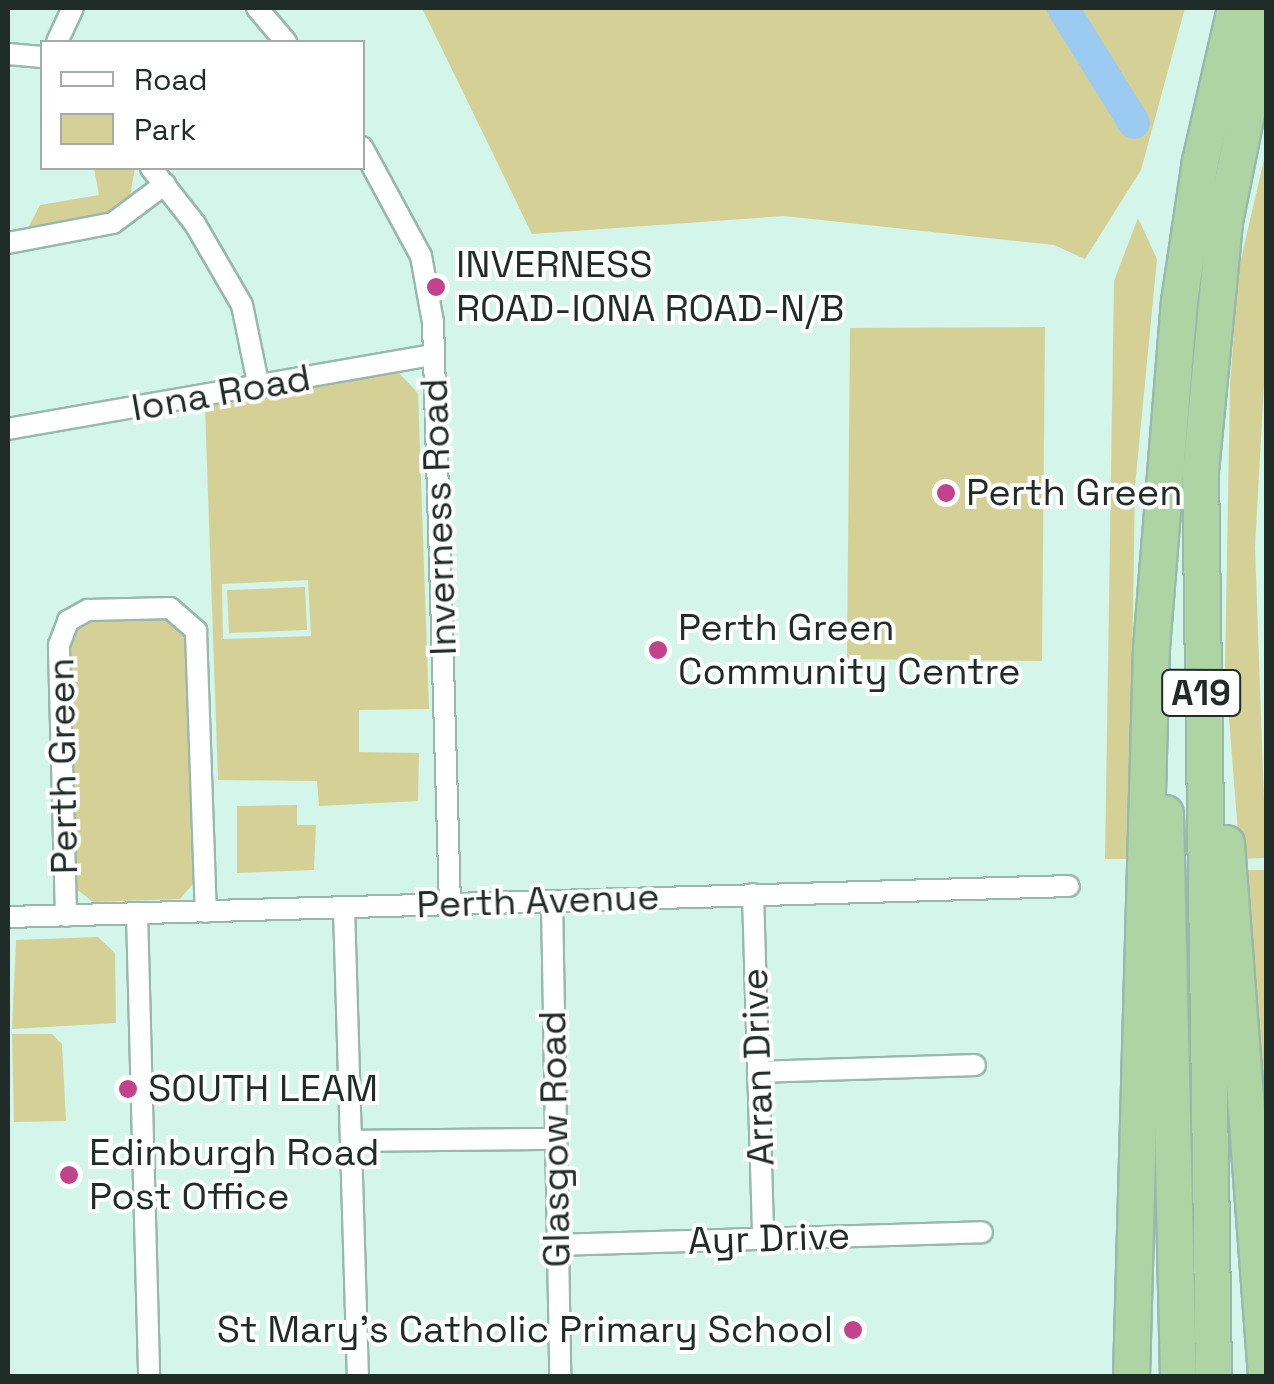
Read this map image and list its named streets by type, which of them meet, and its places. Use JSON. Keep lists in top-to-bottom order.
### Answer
{
  "streets": {
    "highway": ["A19"],
    "street": [
      "Iona Road",
      "Inverness Road",
      "Perth Green",
      "Perth Avenue",
      "Arran Drive",
      "Glasgow Road",
      "Ayr Drive"
    ]
  },
  "crossings": [
    ["Iona Road", "Inverness Road"],
    ["Inverness Road", "Perth Avenue"],
    ["Perth Green", "Perth Avenue"],
    ["Perth Avenue", "Arran Drive"],
    ["Perth Avenue", "Glasgow Road"],
    ["Arran Drive", "Ayr Drive"],
    ["Glasgow Road", "Ayr Drive"]
  ],
  "places": [
    "INVERNESS ROAD-IONA ROAD-N/B",
    "Perth Green",
    "Perth Green Community Centre",
    "SOUTH LEAM",
    "Edinburgh Road Post Office",
    "St Mary's Catholic Primary School"
  ],
  "legend": ["Road", "Park"]
}
